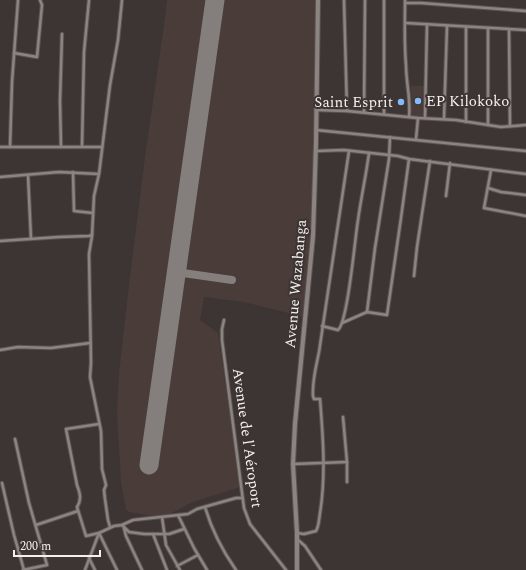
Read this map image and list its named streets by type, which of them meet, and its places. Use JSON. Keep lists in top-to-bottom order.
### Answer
{
  "streets": {
    "main road": ["Avenue Wazabanga"],
    "street": ["Avenue de l'Aéroport"]
  },
  "places": ["EP Kilokoko", "Saint Esprit"],
  "scale_bar": "200 m"
}
